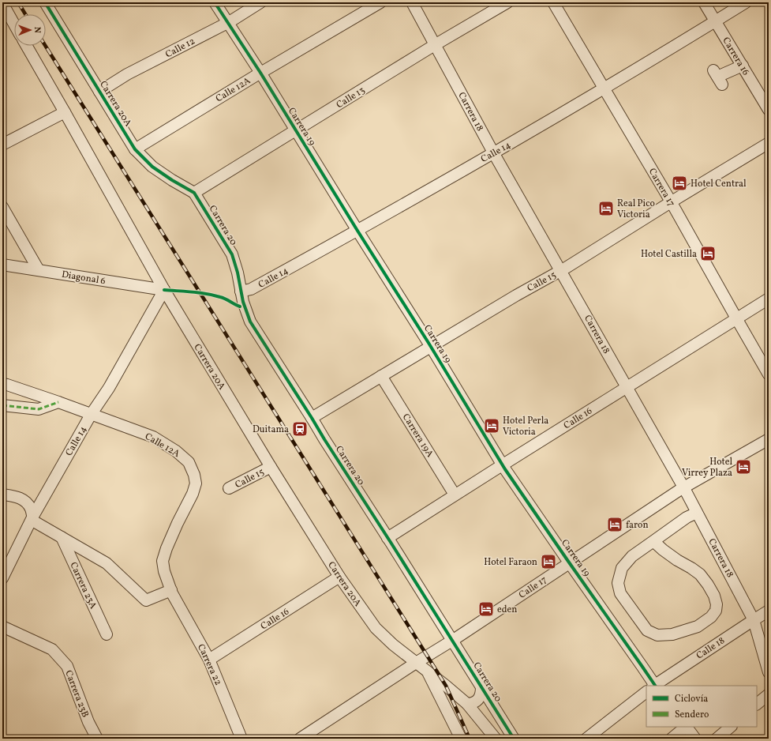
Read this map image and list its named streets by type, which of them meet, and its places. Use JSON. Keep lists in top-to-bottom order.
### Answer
{
  "streets": {
    "street": [
      "Calle 12",
      "Carrera 16",
      "Calle 12A",
      "Calle 13",
      "Carrera 20A",
      "Carrera 18",
      "Carrera 19",
      "Calle 14",
      "Carrera 17",
      "Carrera 20",
      "Diagonal 6",
      "Calle 15",
      "Calle 16",
      "Carrera 19A",
      "Carrera 23A",
      "Calle 17",
      "Calle 18",
      "Carrera 22",
      "Carrera 23B"
    ]
  },
  "crossings": [
    ["Calle 12", "Carrera 20A"],
    ["Calle 12", "Carrera 19"],
    ["Carrera 16", "Calle 14"],
    ["Calle 12A", "Carrera 20A"],
    ["Calle 12A", "Carrera 19"],
    ["Calle 12A", "Calle 14"],
    ["Calle 12A", "Carrera 22"],
    ["Calle 13", "Carrera 20A"],
    ["Calle 13", "Carrera 18"],
    ["Calle 13", "Carrera 19"],
    ["Calle 13", "Carrera 20"],
    ["Carrera 20A", "Calle 14"],
    ["Carrera 20A", "Carrera 20"],
    ["Carrera 20A", "Diagonal 6"],
    ["Carrera 20A", "Calle 15"],
    ["Carrera 20A", "Calle 16"],
    ["Carrera 20A", "Calle 17"],
    ["Carrera 18", "Calle 14"],
    ["Carrera 18", "Calle 15"],
    ["Carrera 18", "Calle 16"],
    ["Carrera 18", "Calle 17"],
    ["Carrera 18", "Calle 18"],
    ["Carrera 19", "Calle 14"],
    ["Carrera 19", "Calle 15"],
    ["Carrera 19", "Calle 16"],
    ["Carrera 19", "Calle 17"],
    ["Calle 14", "Carrera 17"],
    ["Calle 14", "Carrera 20"],
    ["Calle 14", "Diagonal 6"],
    ["Carrera 17", "Calle 15"],
    ["Carrera 17", "Calle 16"],
    ["Carrera 20", "Calle 15"],
    ["Carrera 20", "Calle 16"],
    ["Carrera 20", "Calle 17"],
    ["Calle 15", "Carrera 19A"],
    ["Calle 16", "Carrera 19A"],
    ["Calle 16", "Carrera 22"]
  ],
  "places": {
    "hotel": [
      "Hotel Central",
      "Real Pico Victoria",
      "Hotel Castilla",
      "Hotel Perla Victoria",
      "Hotel Virrey Plaza",
      "faron",
      "Hotel Faraon",
      "eden"
    ],
    "station": ["Duitama"]
  },
  "legend": ["Ciclovía", "Sendero"],
  "north": "right"
}
